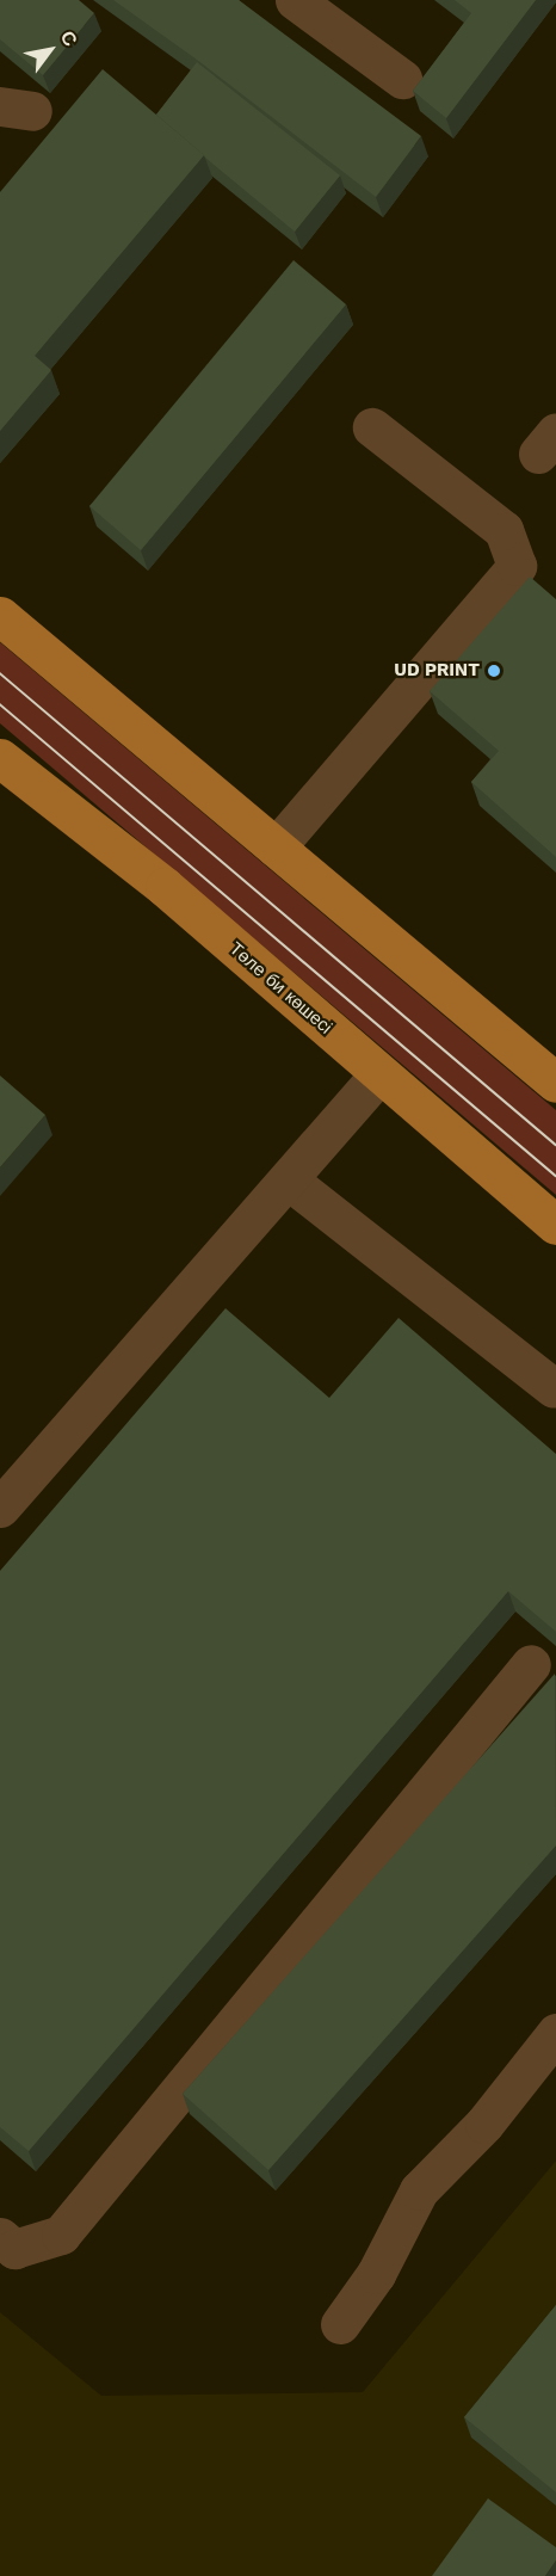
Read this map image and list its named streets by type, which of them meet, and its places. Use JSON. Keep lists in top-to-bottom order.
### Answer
{
  "streets": {
    "main road": ["Төле би көшесі"]
  },
  "places": ["UD PRINT"],
  "north": "top right"
}
